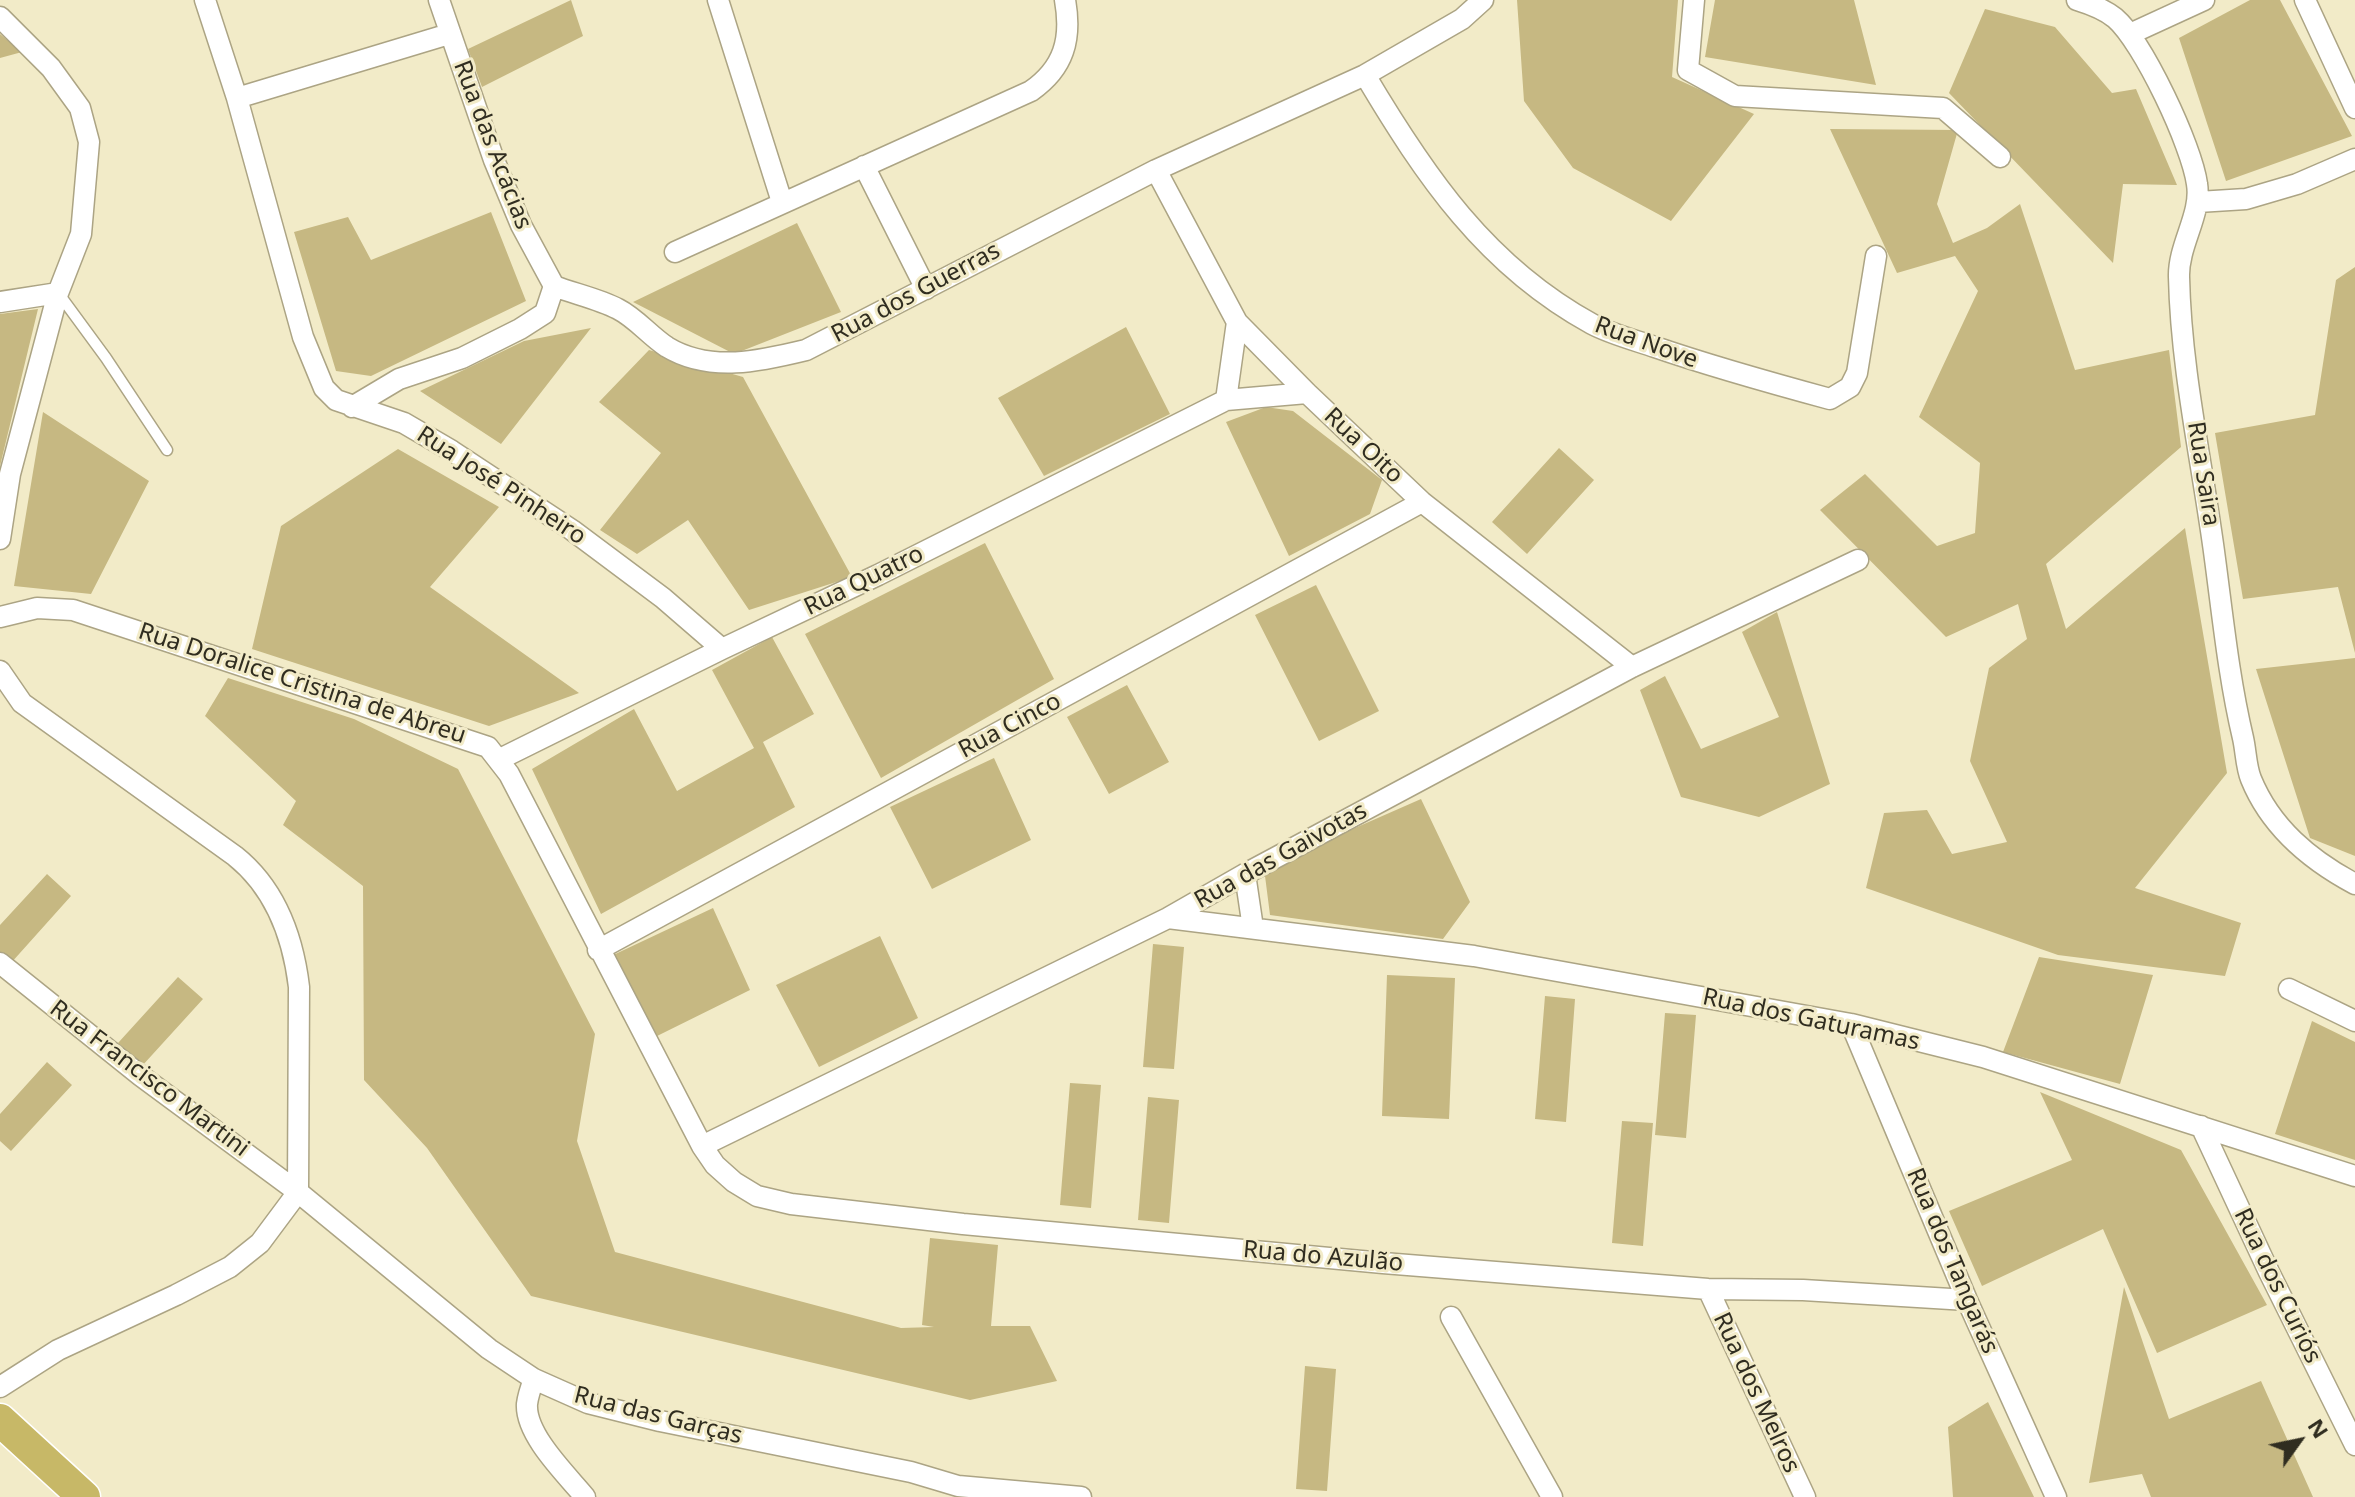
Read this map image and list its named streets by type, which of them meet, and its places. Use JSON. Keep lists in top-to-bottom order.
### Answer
{
  "streets": {
    "street": [
      "Rua das Acácias",
      "Rua dos Guerras",
      "Rua Nove",
      "Rua Oito",
      "Rua Saira",
      "Rua José Pinheiro",
      "Rua Quatro",
      "Rua Doralice Cristina de Abreu",
      "Rua Cinco",
      "Rua das Gaivotas",
      "Rua dos Gaturamas",
      "Rua Francisco Martini",
      "Rua do Azulão",
      "Rua dos Tangarás",
      "Rua dos Curiós",
      "Rua dos Melros",
      "Rua das Garças"
    ]
  },
  "crossings": [
    ["Rua das Acácias", "Rua dos Guerras"],
    ["Rua dos Guerras", "Rua Nove"],
    ["Rua dos Guerras", "Rua Oito"],
    ["Rua Oito", "Rua Quatro"],
    ["Rua Oito", "Rua Cinco"],
    ["Rua Oito", "Rua das Gaivotas"],
    ["Rua José Pinheiro", "Rua Quatro"],
    ["Rua Quatro", "Rua Doralice Cristina de Abreu"],
    ["Rua das Gaivotas", "Rua dos Gaturamas"],
    ["Rua das Gaivotas", "Rua do Azulão"],
    ["Rua dos Gaturamas", "Rua dos Tangarás"],
    ["Rua dos Gaturamas", "Rua dos Curiós"],
    ["Rua Francisco Martini", "Rua das Garças"],
    ["Rua do Azulão", "Rua dos Tangarás"],
    ["Rua do Azulão", "Rua dos Melros"]
  ],
  "north": "top right"
}
